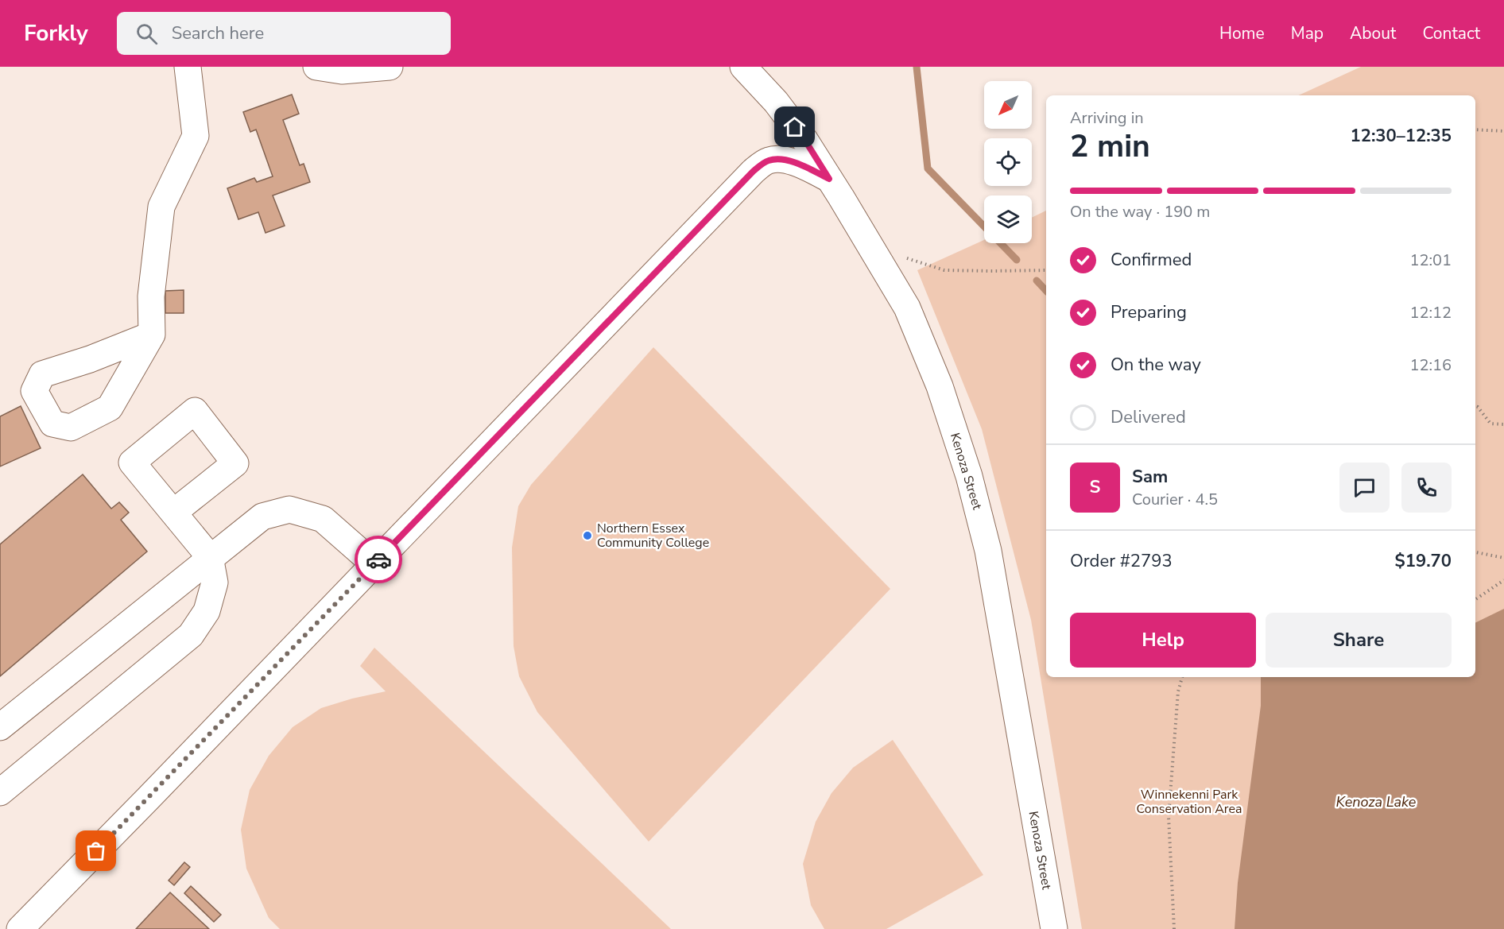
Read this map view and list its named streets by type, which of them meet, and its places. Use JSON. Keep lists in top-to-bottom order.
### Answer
{
  "streets": {
    "street": ["Kenoza Street"]
  },
  "water": ["Kenoza Lake"],
  "parks": ["Winnekenni Park Conservation Area"],
  "places": ["Northern Essex Community College"],
  "north": "bottom left",
  "page": {
    "header": "Forkly",
    "search": "Search here",
    "nav": [
      "Home",
      "Map",
      "About",
      "Contact"
    ],
    "heading": ["2 min", "Arriving in", "12:30–12:35"],
    "panel": [
      "Sam",
      "Courier · 4.5",
      "Order #2793",
      "$19.70"
    ],
    "bar": "On the way · 190 m",
    "list": [
      ["Confirmed", "12:01"],
      ["Preparing", "12:12"],
      ["On the way", "12:16"],
      "Delivered"
    ],
    "round": "S",
    "buttons": ["Help", "Share"]
  }
}
